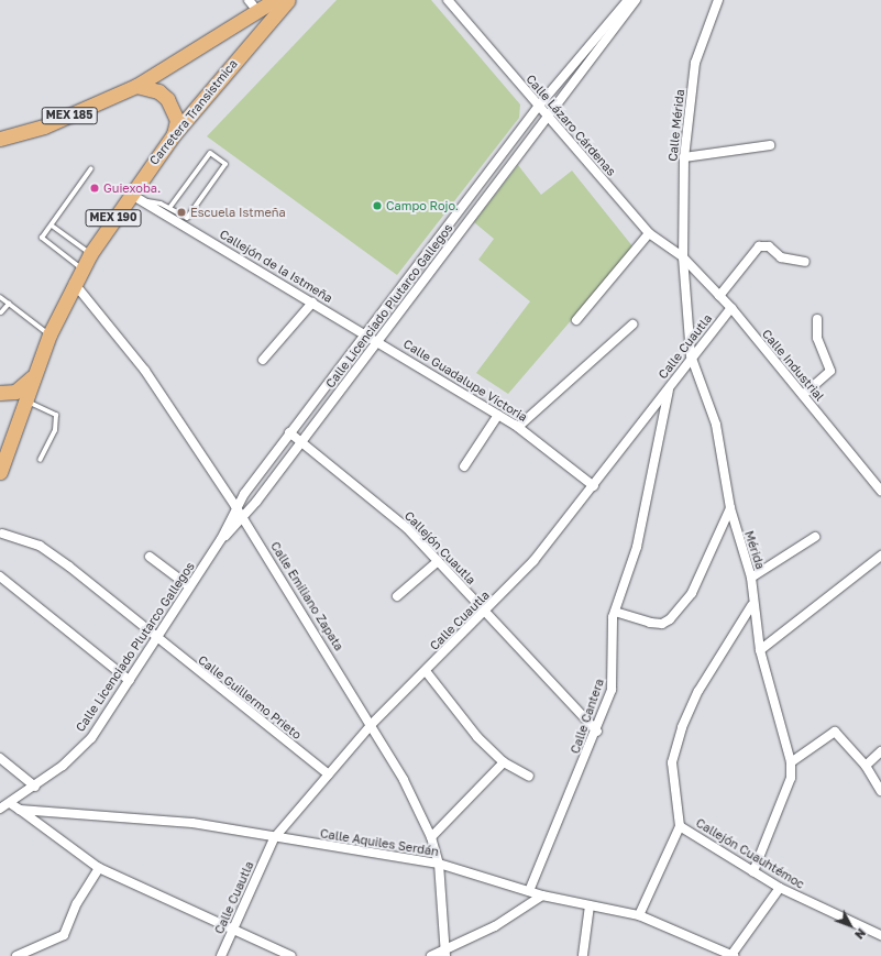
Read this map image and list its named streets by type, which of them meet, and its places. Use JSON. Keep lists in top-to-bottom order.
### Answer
{
  "streets": {
    "main road": ["Carretera Transistmica", "MEX 185", "MEX 190"],
    "street": [
      "Calle Lázaro Cárdenas",
      "Calle Mérida",
      "Callejón de la Istmeña",
      "Calle Licenciado Plutarco Gallegos",
      "Calle Cuautla",
      "Calle Industrial",
      "Calle Guadalupe Victoria",
      "Callejón Cuautla",
      "Mérida",
      "Calle Emiliano Zapata",
      "Calle Guillermo Prieto",
      "Calle Cantera",
      "Calle Aquiles Serdán",
      "Callejón Cuauhtémoc"
    ]
  },
  "crossings": [
    ["Carretera Transistmica", "Callejón de la Istmeña"],
    ["Carretera Transistmica", "Calle Emiliano Zapata"],
    ["Calle Lázaro Cárdenas", "Calle Mérida"],
    ["Calle Lázaro Cárdenas", "Calle Licenciado Plutarco Gallegos"],
    ["Calle Lázaro Cárdenas", "Calle Industrial"],
    ["Calle Lázaro Cárdenas", "Mérida"],
    ["Calle Mérida", "Calle Industrial"],
    ["Calle Mérida", "Mérida"],
    ["Callejón de la Istmeña", "Calle Licenciado Plutarco Gallegos"],
    ["Callejón de la Istmeña", "Calle Guadalupe Victoria"],
    ["Calle Licenciado Plutarco Gallegos", "Calle Guadalupe Victoria"],
    ["Calle Licenciado Plutarco Gallegos", "Callejón Cuautla"],
    ["Calle Licenciado Plutarco Gallegos", "Calle Emiliano Zapata"],
    ["Calle Licenciado Plutarco Gallegos", "Calle Guillermo Prieto"],
    ["Calle Licenciado Plutarco Gallegos", "Calle Aquiles Serdán"],
    ["Calle Cuautla", "Calle Industrial"],
    ["Calle Cuautla", "Calle Guadalupe Victoria"],
    ["Calle Cuautla", "Callejón Cuautla"],
    ["Calle Cuautla", "Mérida"],
    ["Calle Cuautla", "Calle Emiliano Zapata"],
    ["Calle Cuautla", "Calle Guillermo Prieto"],
    ["Calle Cuautla", "Calle Cantera"],
    ["Calle Cuautla", "Calle Aquiles Serdán"],
    ["Calle Industrial", "Mérida"],
    ["Callejón Cuautla", "Calle Cantera"],
    ["Mérida", "Callejón Cuauhtémoc"],
    ["Calle Emiliano Zapata", "Calle Aquiles Serdán"],
    ["Calle Cantera", "Calle Aquiles Serdán"],
    ["Calle Aquiles Serdán", "Callejón Cuauhtémoc"]
  ],
  "places": ["Guiexoba.", "Campo Rojo.", "Escuela Istmeña"],
  "north": "bottom right"
}
